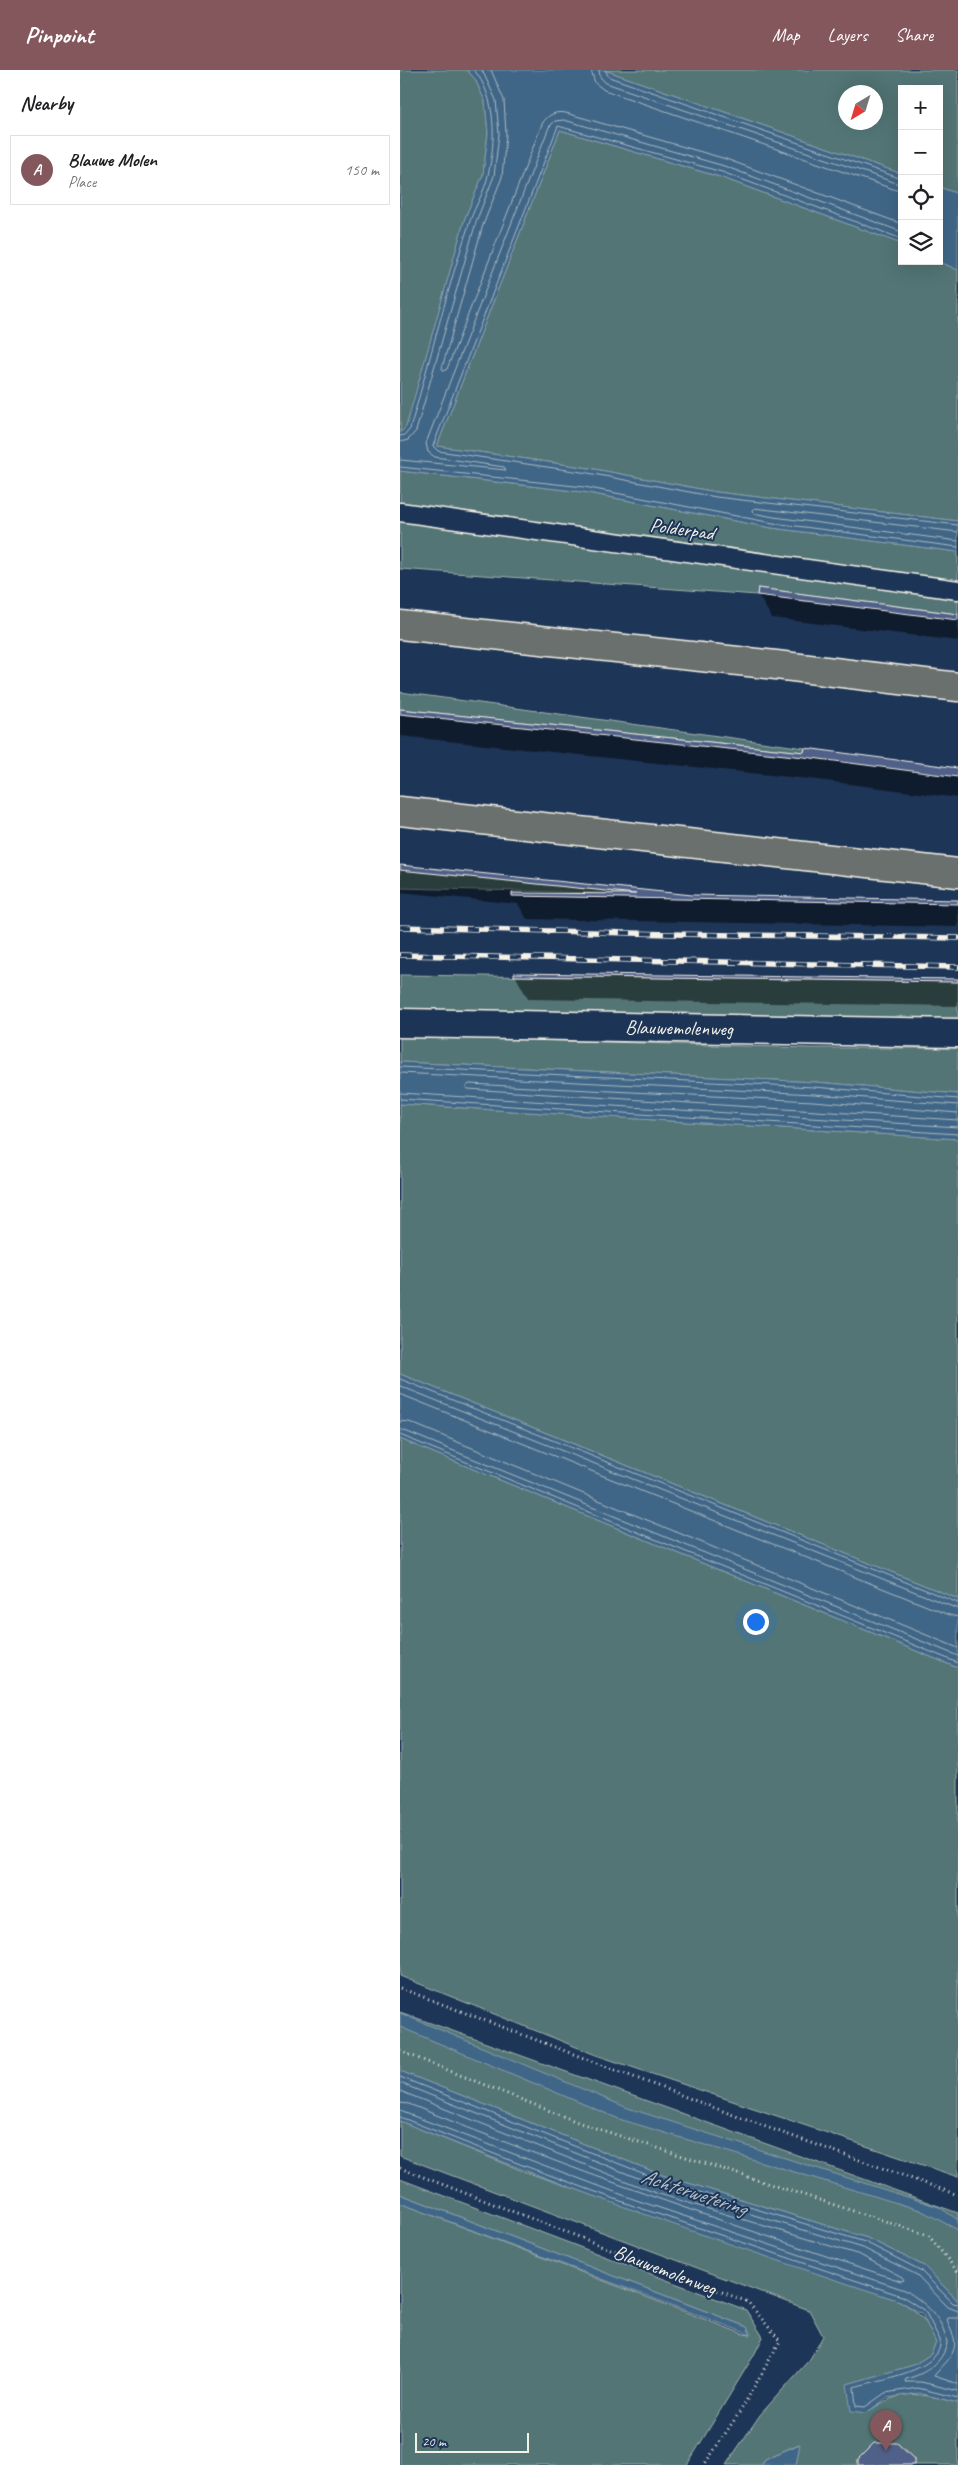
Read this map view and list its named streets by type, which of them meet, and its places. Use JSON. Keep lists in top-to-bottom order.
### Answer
{
  "streets": {
    "street": ["Blauwemolenweg"],
    "lane": ["Polderpad"]
  },
  "water": ["Achterwetering"],
  "scale_bar": "20 m",
  "north": "bottom left",
  "page": {
    "header": "Pinpoint",
    "nav": ["Map", "Layers", "Share"],
    "heading": "Nearby",
    "map_buttons": ["+", "−"],
    "list": [
      {
        "mark": "A",
        "name": "Blauwe Molen",
        "note": "Place",
        "value": "150 m"
      }
    ],
    "pins": "A",
    "scale": "20 m"
  }
}
